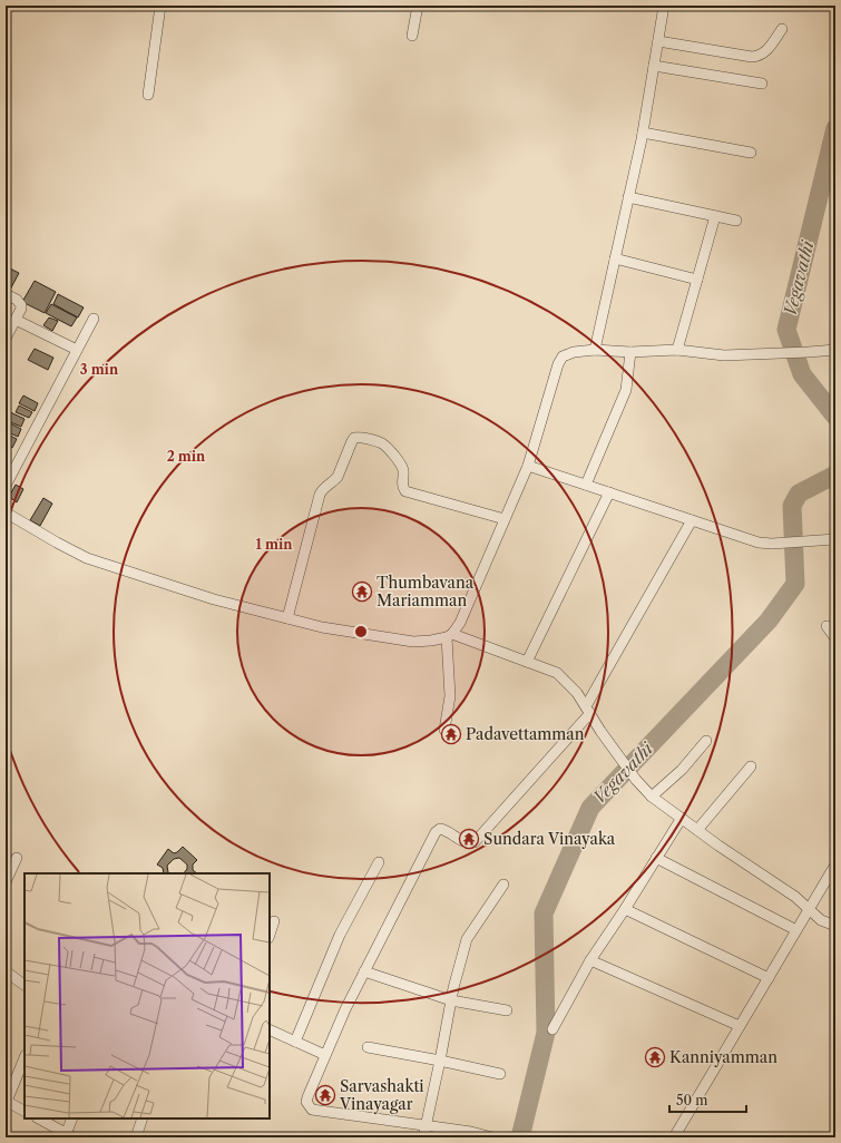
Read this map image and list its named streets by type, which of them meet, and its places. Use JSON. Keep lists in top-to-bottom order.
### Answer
{
  "water": ["Vegavathi"],
  "places": {
    "temple": [
      "Thumbavana Mariamman",
      "Padavettamman",
      "Sundara Vinayaka",
      "Kanniyamman",
      "Sarvashakti Vinayagar"
    ]
  },
  "scale_bar": "50 m",
  "rings": ["3 min", "2 min", "1 min"]
}
